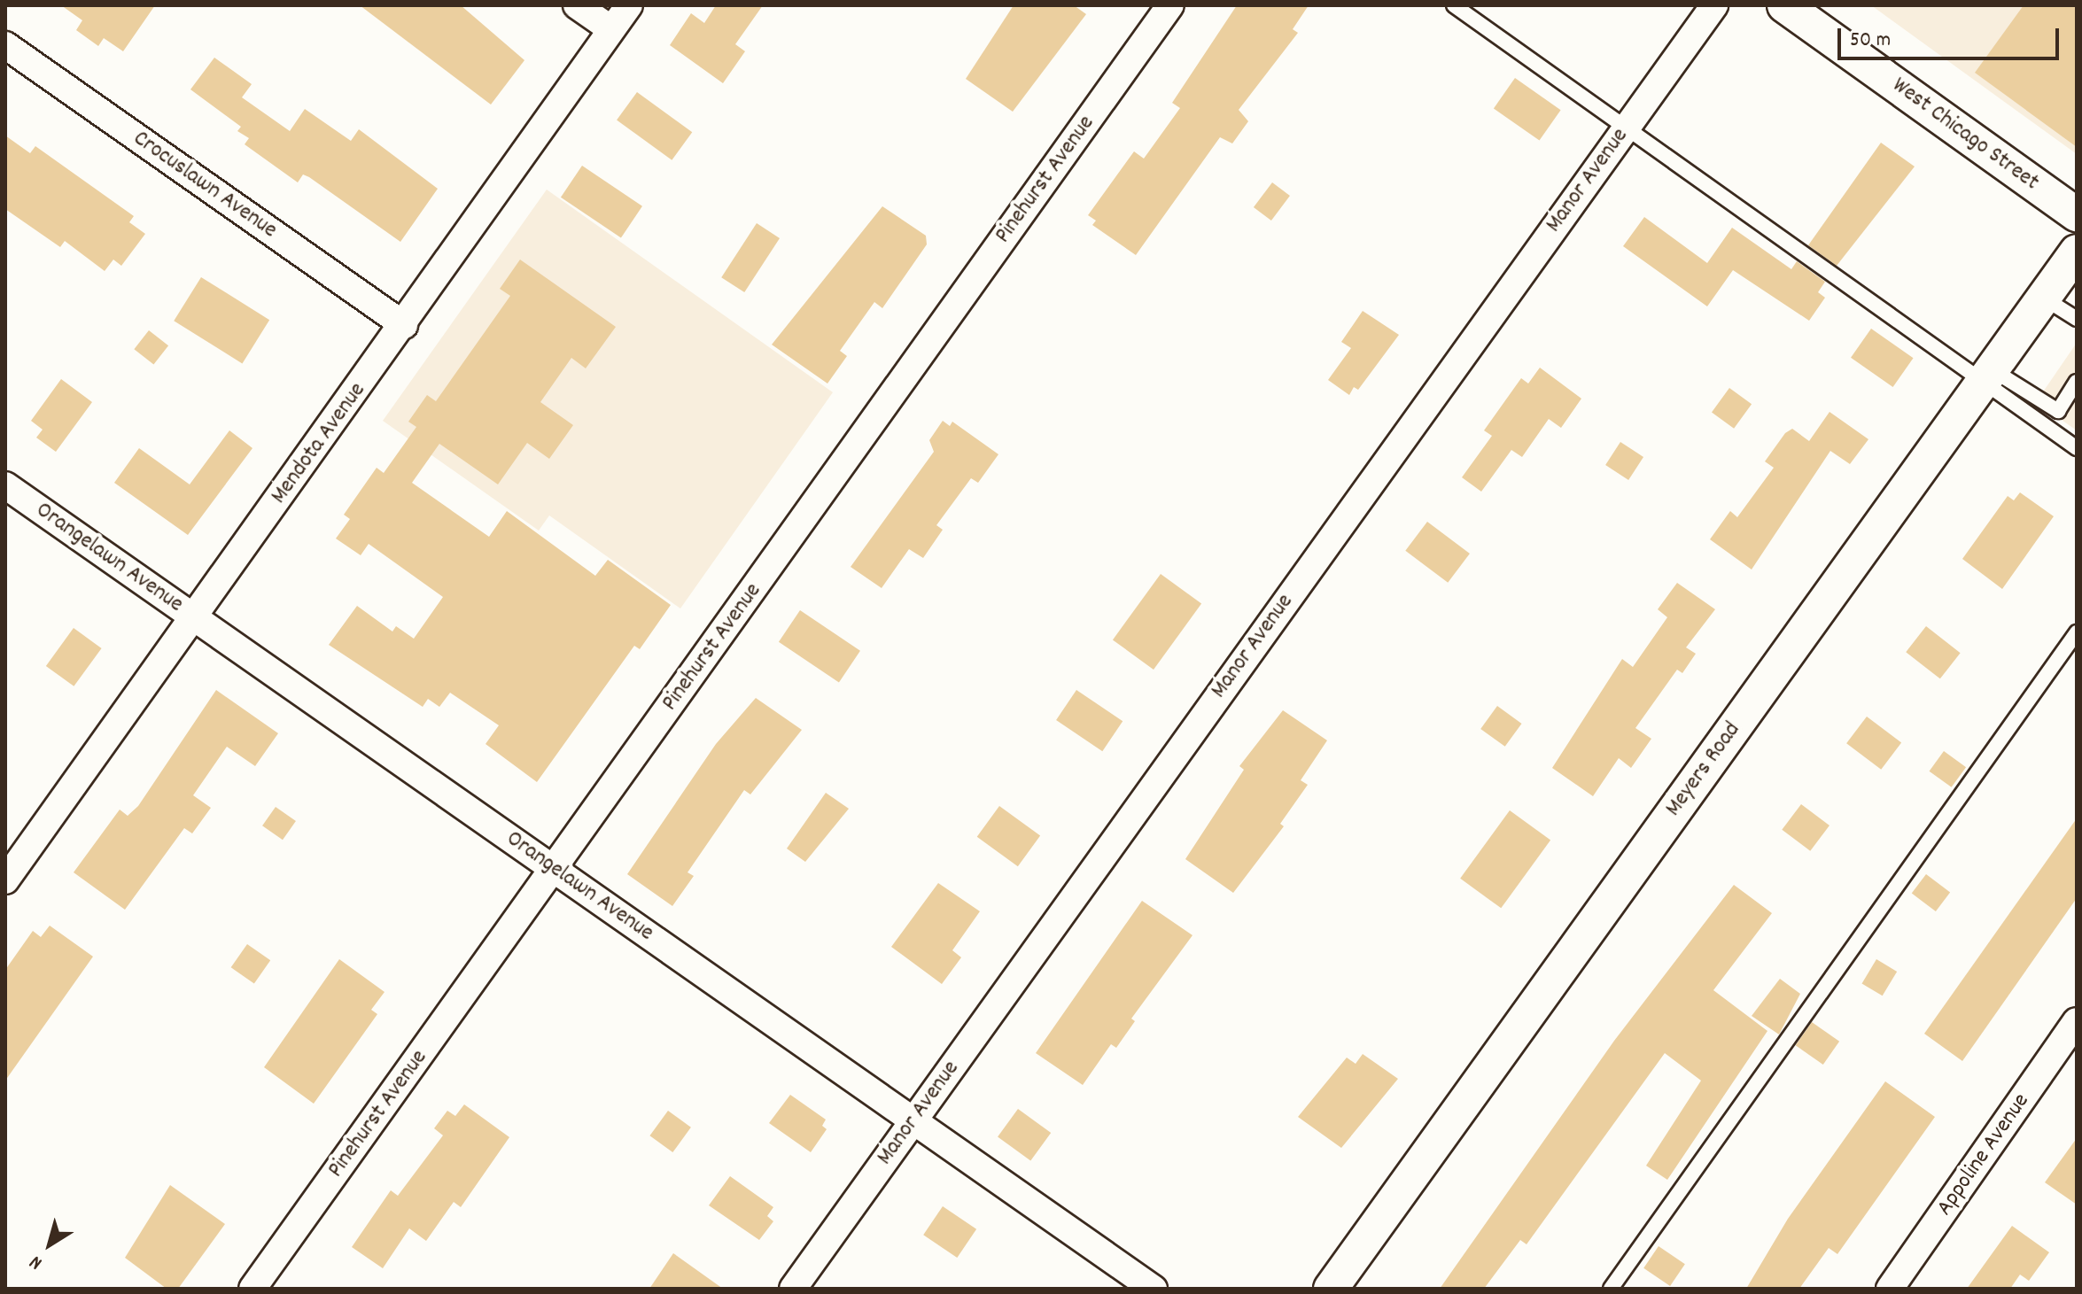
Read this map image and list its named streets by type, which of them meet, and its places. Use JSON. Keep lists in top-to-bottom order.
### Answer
{
  "streets": {
    "street": [
      "West Chicago Street",
      "Pinehurst Avenue",
      "Manor Avenue",
      "Crocuslawn Avenue",
      "Mendota Avenue",
      "Orangelawn Avenue",
      "Meyers Road",
      "Appoline Avenue"
    ]
  },
  "crossings": [
    ["Pinehurst Avenue", "Orangelawn Avenue"],
    ["Manor Avenue", "Orangelawn Avenue"],
    ["Crocuslawn Avenue", "Mendota Avenue"],
    ["Mendota Avenue", "Orangelawn Avenue"]
  ],
  "scale_bar": "50 m",
  "north": "bottom left"
}
